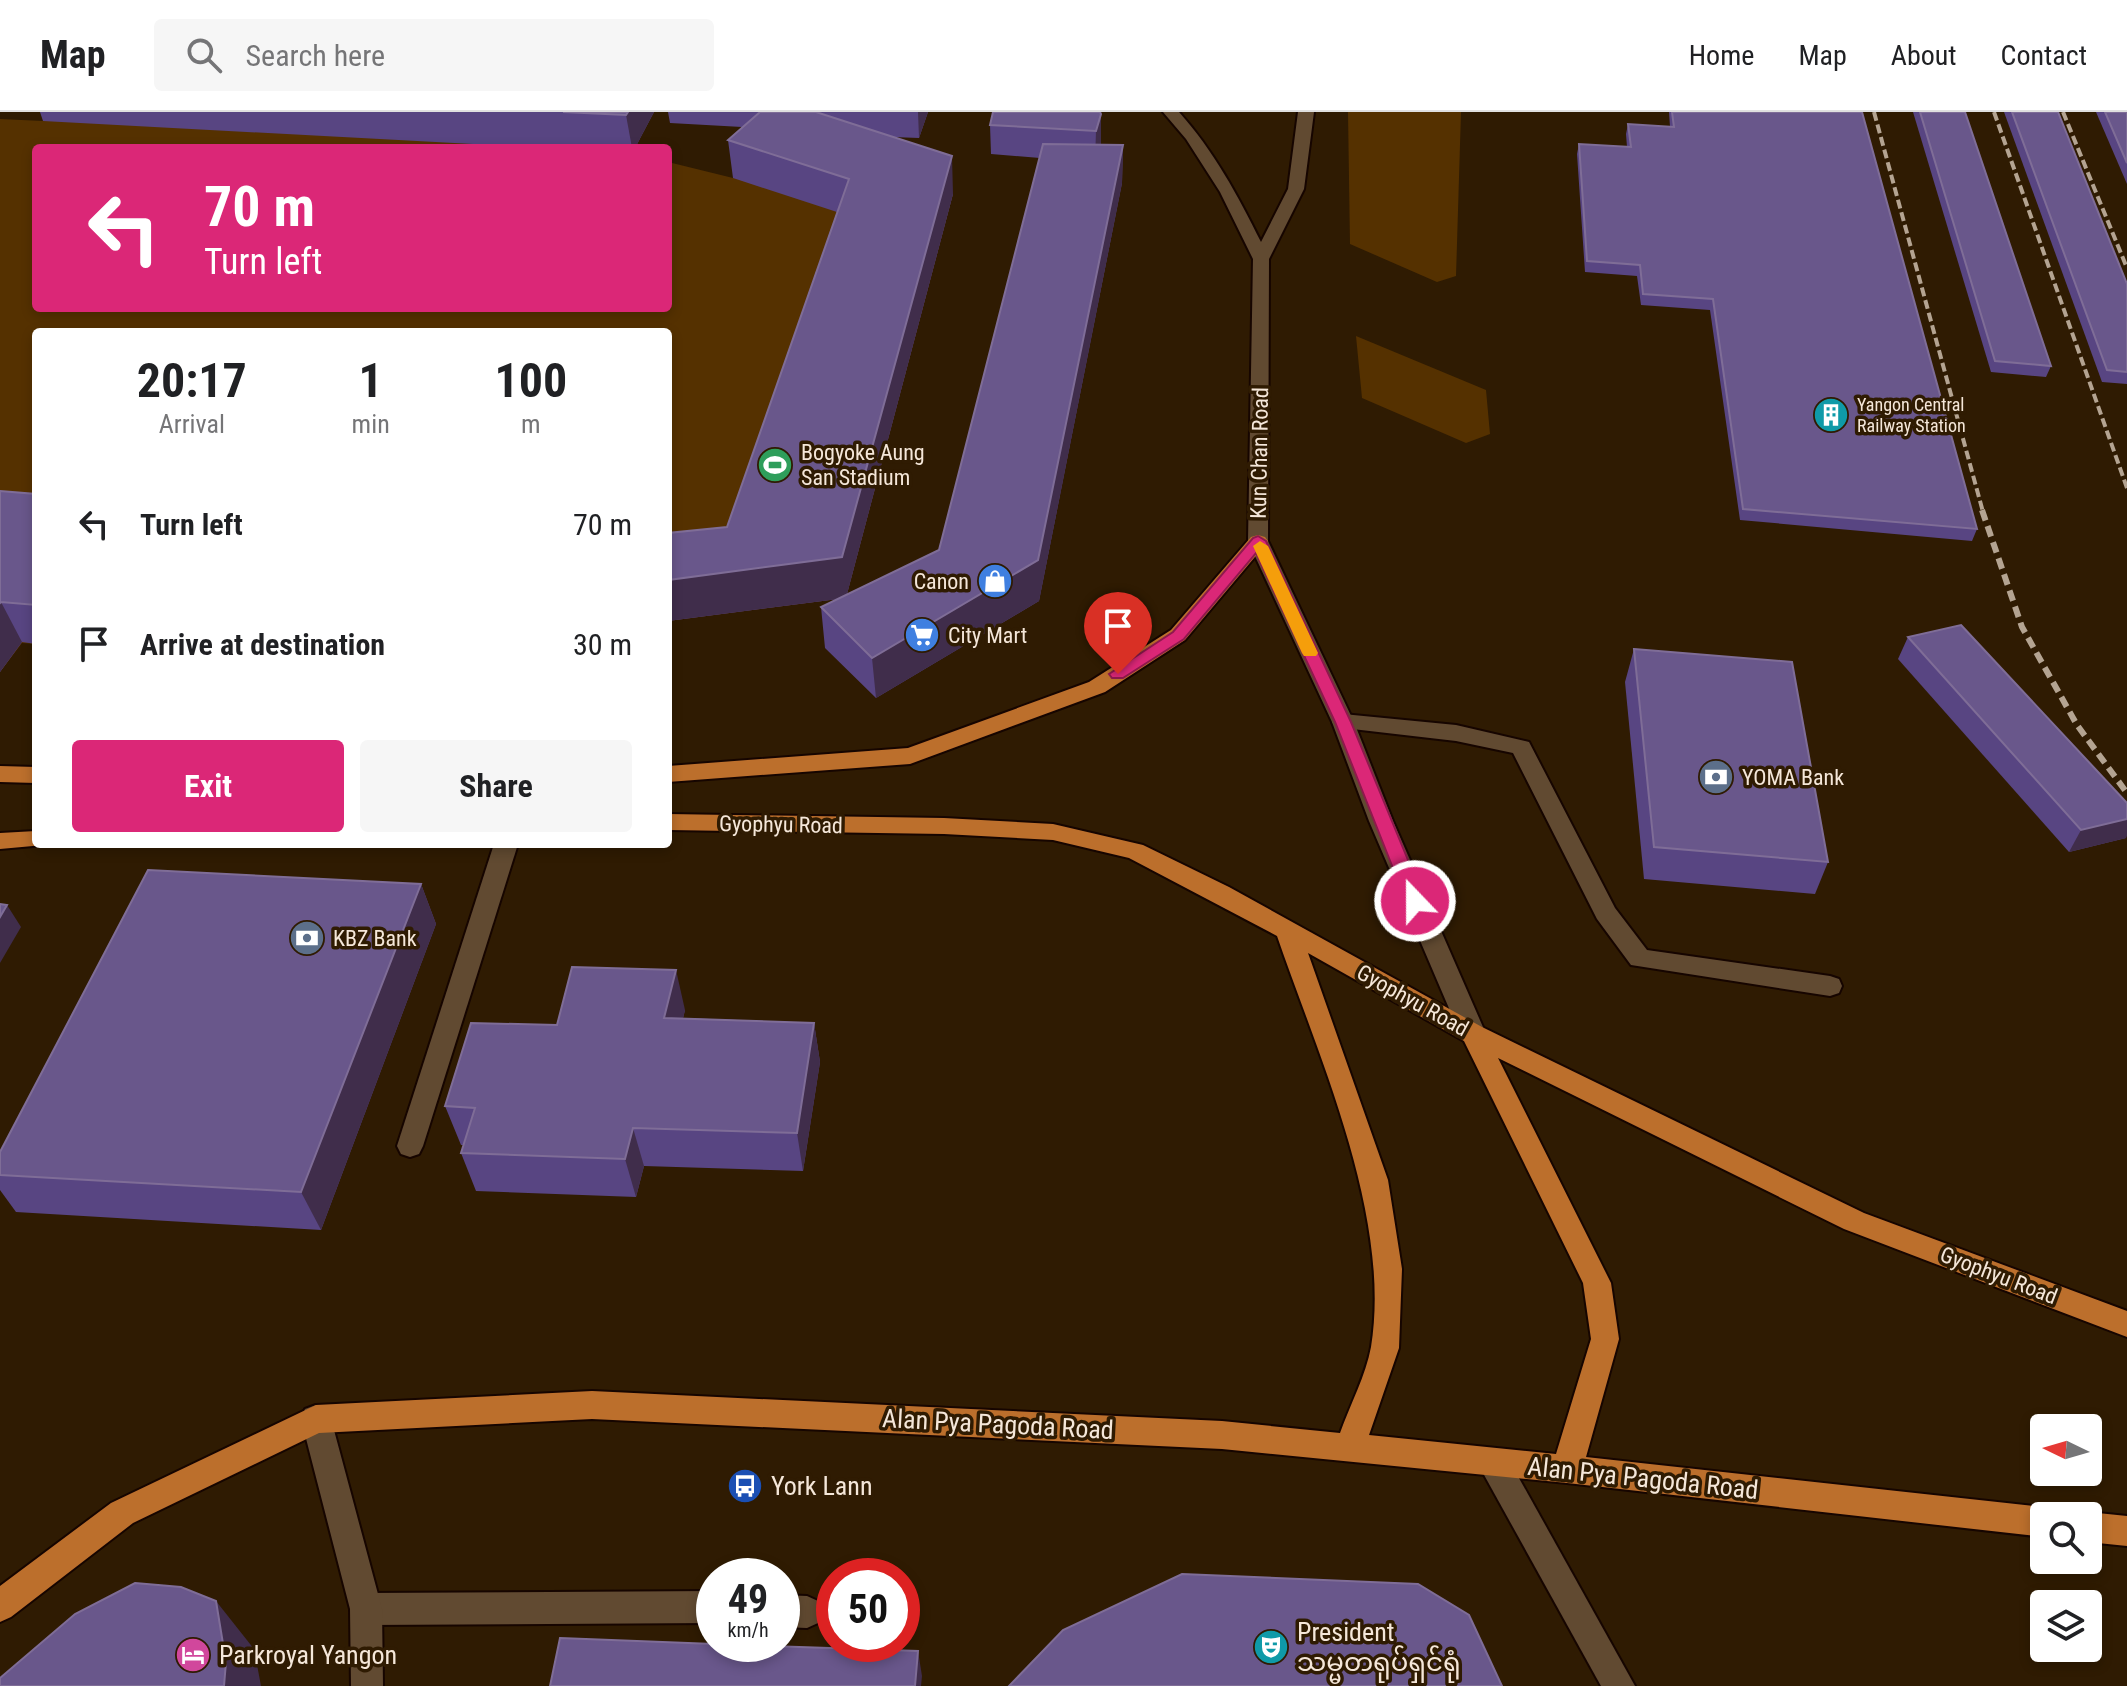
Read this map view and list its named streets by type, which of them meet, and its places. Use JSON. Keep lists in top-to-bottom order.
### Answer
{
  "streets": {
    "main road": ["Kun Chan Road", "Gyophyu Road", "Alan Pya Pagoda Road"]
  },
  "crossings": [
    ["Kun Chan Road", "Gyophyu Road"]
  ],
  "places": {
    "building": ["Yangon Central Railway Station"],
    "sports": ["Bogyoke Aung San Stadium"],
    "shop": ["Canon"],
    "supermarket": ["City Mart"],
    "bank": ["YOMA Bank", "KBZ Bank"],
    "bus stop": ["York Lann"],
    "theatre": ["President သမ္မတရုပ်ရှင်ရုံ"],
    "hotel": ["Parkroyal Yangon"]
  },
  "north": "left",
  "page": {
    "header": "Map",
    "search": "Search here",
    "nav": [
      "Home",
      "Map",
      "About",
      "Contact"
    ],
    "turn": ["70 m", "Turn left"],
    "eta": [
      "20:17",
      "Arrival",
      "1",
      "min",
      "100",
      "m"
    ],
    "list": [
      {
        "name": "Turn left",
        "value": "70 m"
      },
      {
        "name": "Arrive at destination",
        "value": "30 m"
      }
    ],
    "buttons": ["Exit", "Share"],
    "speed": "49 km/h",
    "limit": "50"
  }
}
